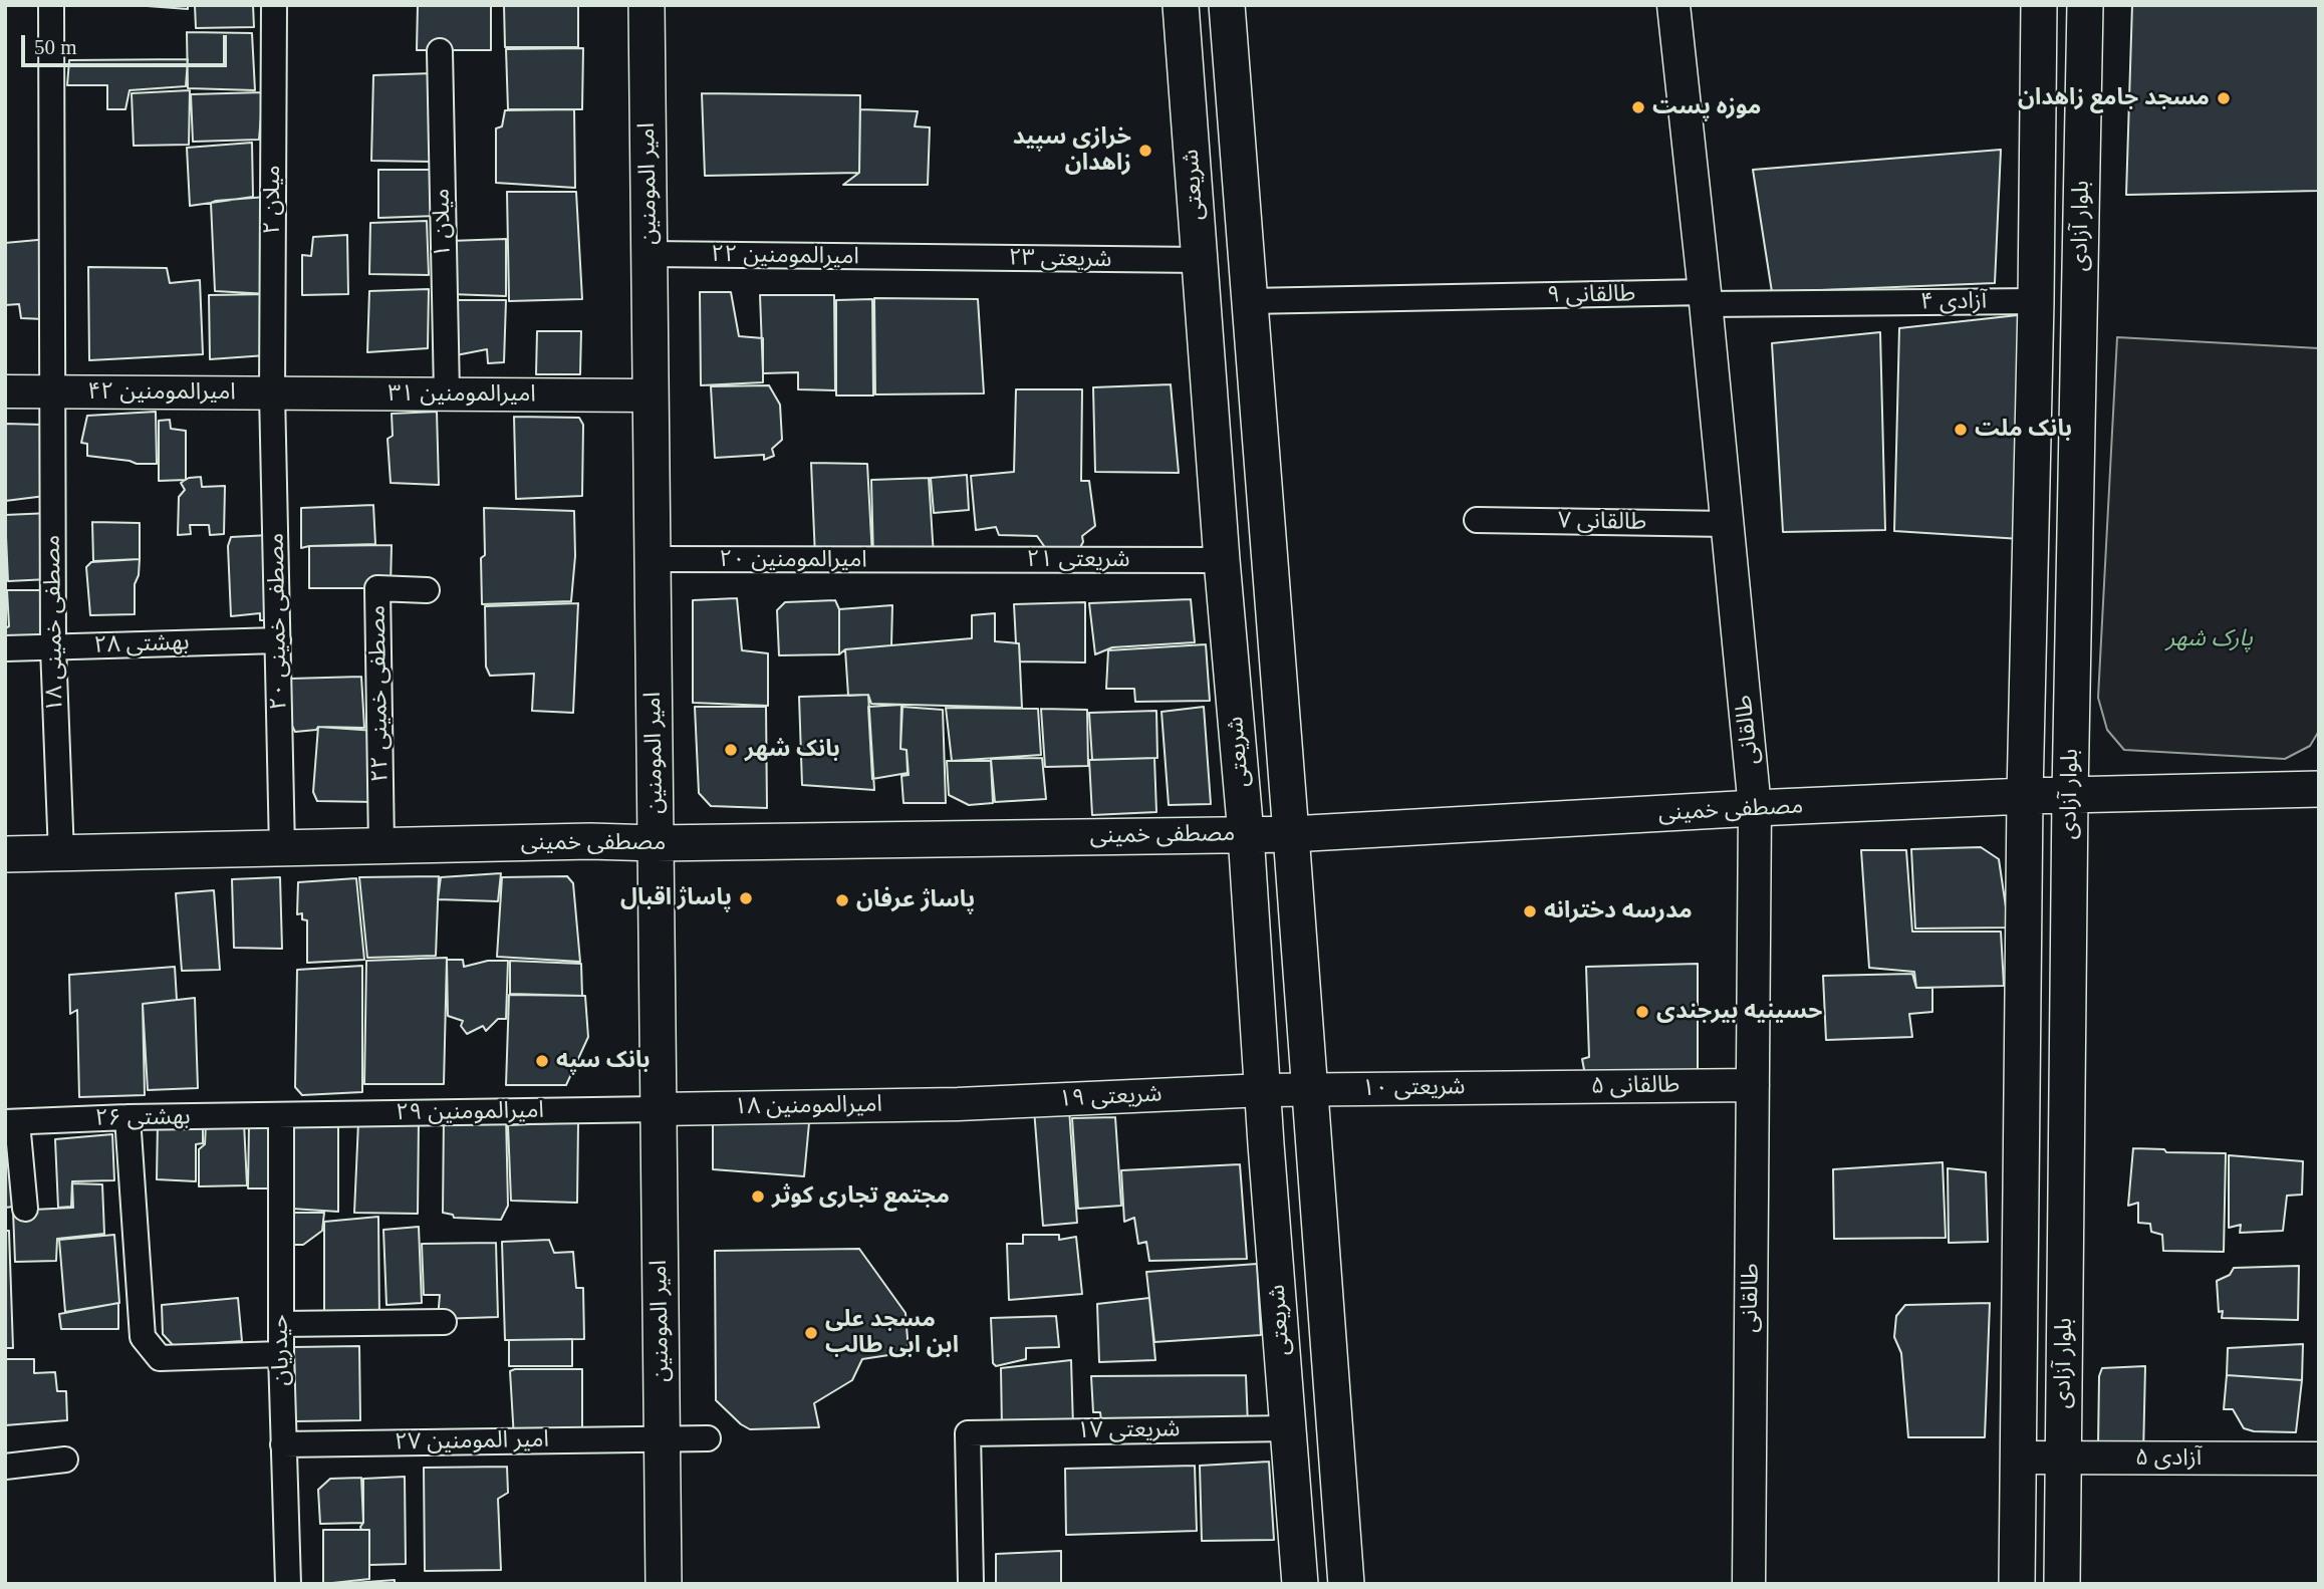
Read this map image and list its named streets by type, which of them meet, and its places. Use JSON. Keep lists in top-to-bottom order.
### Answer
{
  "streets": {
    "main road": [
      "امیر المومنین",
      "شریعتی",
      "بلوار آزادی",
      "مصطفی خمینی"
    ],
    "street": [
      "میلان ۲",
      "میلان ۱",
      "امیرالمومنین ۲۲",
      "شریعتی ۲۳",
      "طالقانی ۹",
      "آزادی ۴",
      "امیرالمومنین ۴۲",
      "امیرالمومنین ۳۱",
      "طالقانی ۷",
      "امیرالمومنین ۲۰",
      "شریعتی ۲۱",
      "مصطفی خمینی ۲۰",
      "مصطفی خمینی ۱۸",
      "بهشتی ۲۸",
      "مصطفی خمینی ۲۲",
      "طالقانی",
      "طالقانی ۵",
      "شریعتی ۱۰",
      "شریعتی ۱۹",
      "امیرالمومنین ۱۸",
      "امیرالمومنین ۲۹",
      "بهشتی ۲۶",
      "حیدریان",
      "شریعتی ۱۷",
      "امیر المومنین ۲۷",
      "آزادی ۵"
    ]
  },
  "crossings": [
    ["امیر المومنین", "امیرالمومنین ۲۲"],
    ["امیر المومنین", "امیرالمومنین ۳۱"],
    ["امیر المومنین", "امیرالمومنین ۲۰"],
    ["امیر المومنین", "مصطفی خمینی"],
    ["امیر المومنین", "امیرالمومنین ۱۸"],
    ["امیر المومنین", "امیرالمومنین ۲۹"],
    ["امیر المومنین", "امیر المومنین ۲۷"],
    ["شریعتی", "شریعتی ۲۳"],
    ["شریعتی", "طالقانی ۹"],
    ["شریعتی", "شریعتی ۲۱"],
    ["شریعتی", "مصطفی خمینی"],
    ["شریعتی", "شریعتی ۱۰"],
    ["شریعتی", "شریعتی ۱۹"],
    ["شریعتی", "شریعتی ۱۷"],
    ["میلان ۲", "امیرالمومنین ۴۲"],
    ["میلان ۲", "امیرالمومنین ۳۱"],
    ["میلان ۲", "مصطفی خمینی ۲۰"],
    ["میلان ۱", "امیرالمومنین ۳۱"],
    ["بلوار آزادی", "آزادی ۴"],
    ["بلوار آزادی", "مصطفی خمینی"],
    ["بلوار آزادی", "آزادی ۵"],
    ["امیرالمومنین ۲۲", "شریعتی ۲۳"],
    ["طالقانی ۹", "آزادی ۴"],
    ["طالقانی ۹", "طالقانی"],
    ["امیرالمومنین ۴۲", "امیرالمومنین ۳۱"],
    ["امیرالمومنین ۴۲", "مصطفی خمینی ۲۰"],
    ["امیرالمومنین ۴۲", "مصطفی خمینی ۱۸"],
    ["امیرالمومنین ۳۱", "مصطفی خمینی ۲۰"],
    ["طالقانی ۷", "طالقانی"],
    ["امیرالمومنین ۲۰", "شریعتی ۲۱"],
    ["مصطفی خمینی ۲۰", "بهشتی ۲۸"],
    ["مصطفی خمینی ۲۰", "مصطفی خمینی"],
    ["مصطفی خمینی ۱۸", "بهشتی ۲۸"],
    ["مصطفی خمینی ۱۸", "مصطفی خمینی"],
    ["مصطفی خمینی ۲۲", "مصطفی خمینی"],
    ["طالقانی", "مصطفی خمینی"],
    ["طالقانی", "طالقانی ۵"],
    ["طالقانی ۵", "شریعتی ۱۰"],
    ["شریعتی ۱۰", "شریعتی ۱۹"],
    ["شریعتی ۱۹", "امیرالمومنین ۱۸"],
    ["امیرالمومنین ۱۸", "امیرالمومنین ۲۹"],
    ["امیرالمومنین ۲۹", "بهشتی ۲۶"],
    ["امیرالمومنین ۲۹", "حیدریان"],
    ["بهشتی ۲۶", "حیدریان"],
    ["حیدریان", "امیر المومنین ۲۷"]
  ],
  "parks": ["پارک شهر"],
  "places": [
    "مسجد جامع زاهدان",
    "موزه پست",
    "خرازی سپید زاهدان",
    "بانک ملت",
    "بانک شهر",
    "پاساژ اقبال",
    "پاساژ عرفان",
    "مدرسه دخترانه",
    "حسینیه بیرجندی",
    "بانک سپه",
    "مجتمع تجاری کوثر",
    "مسجد علی ابن ابی طالب"
  ],
  "scale_bar": "50 m"
}
